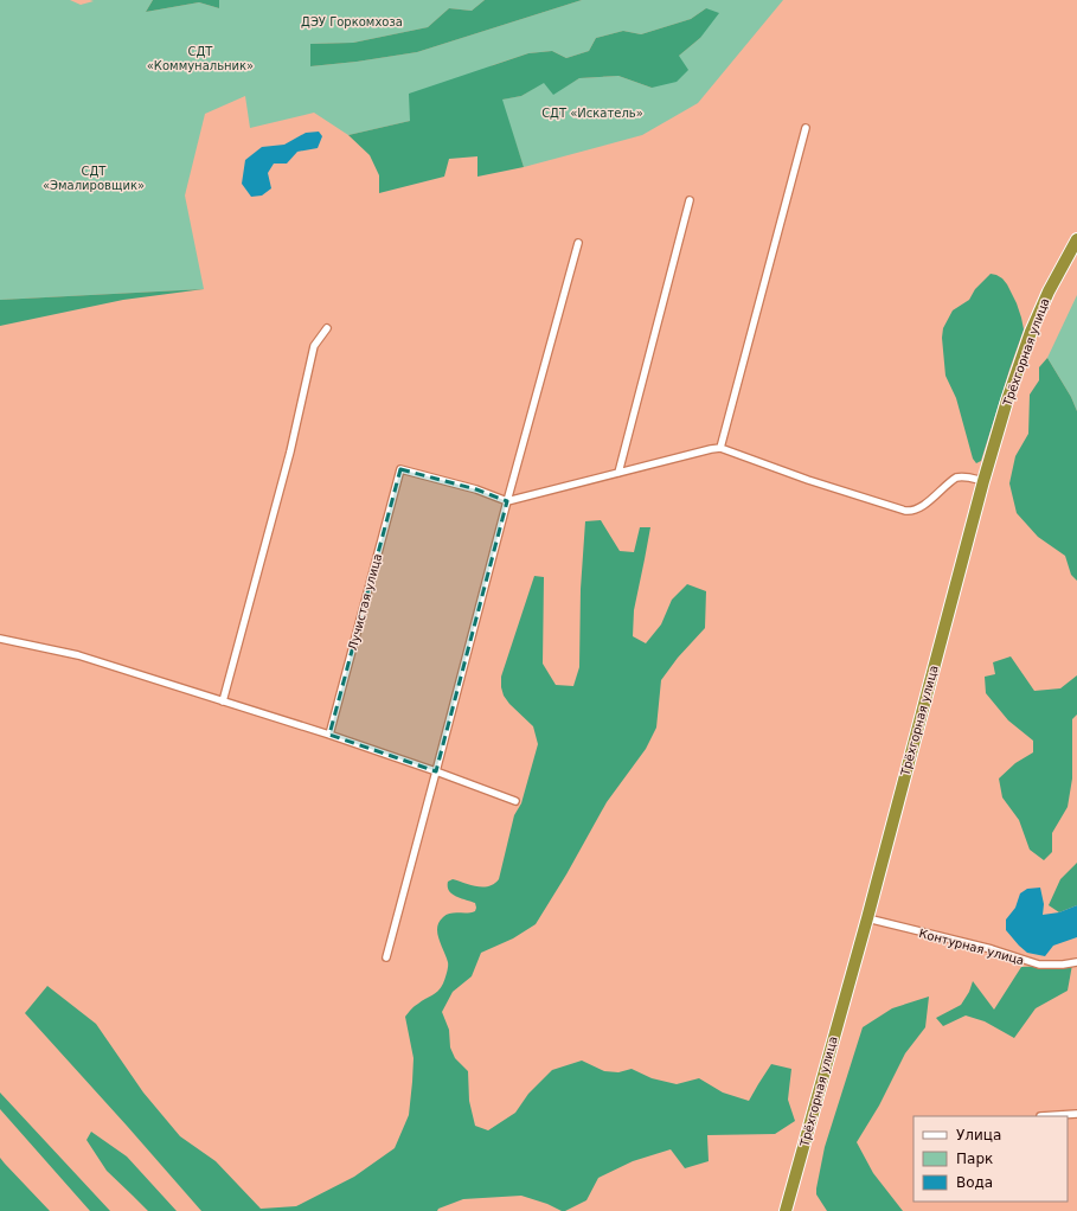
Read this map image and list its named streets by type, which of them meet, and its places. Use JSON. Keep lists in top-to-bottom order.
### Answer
{
  "streets": {
    "highway": ["Трёхгорная улица"],
    "street": ["Лучистая улица", "Контурная улица"]
  },
  "crossings": [
    ["Трёхгорная улица", "Контурная улица"]
  ],
  "parks": [
    "ДЭУ Горкомхоза",
    "СДТ «Коммунальник»",
    "СДТ «Искатель»",
    "СДТ «Эмалировщик»"
  ],
  "legend": ["Улица", "Парк", "Вода"]
}
